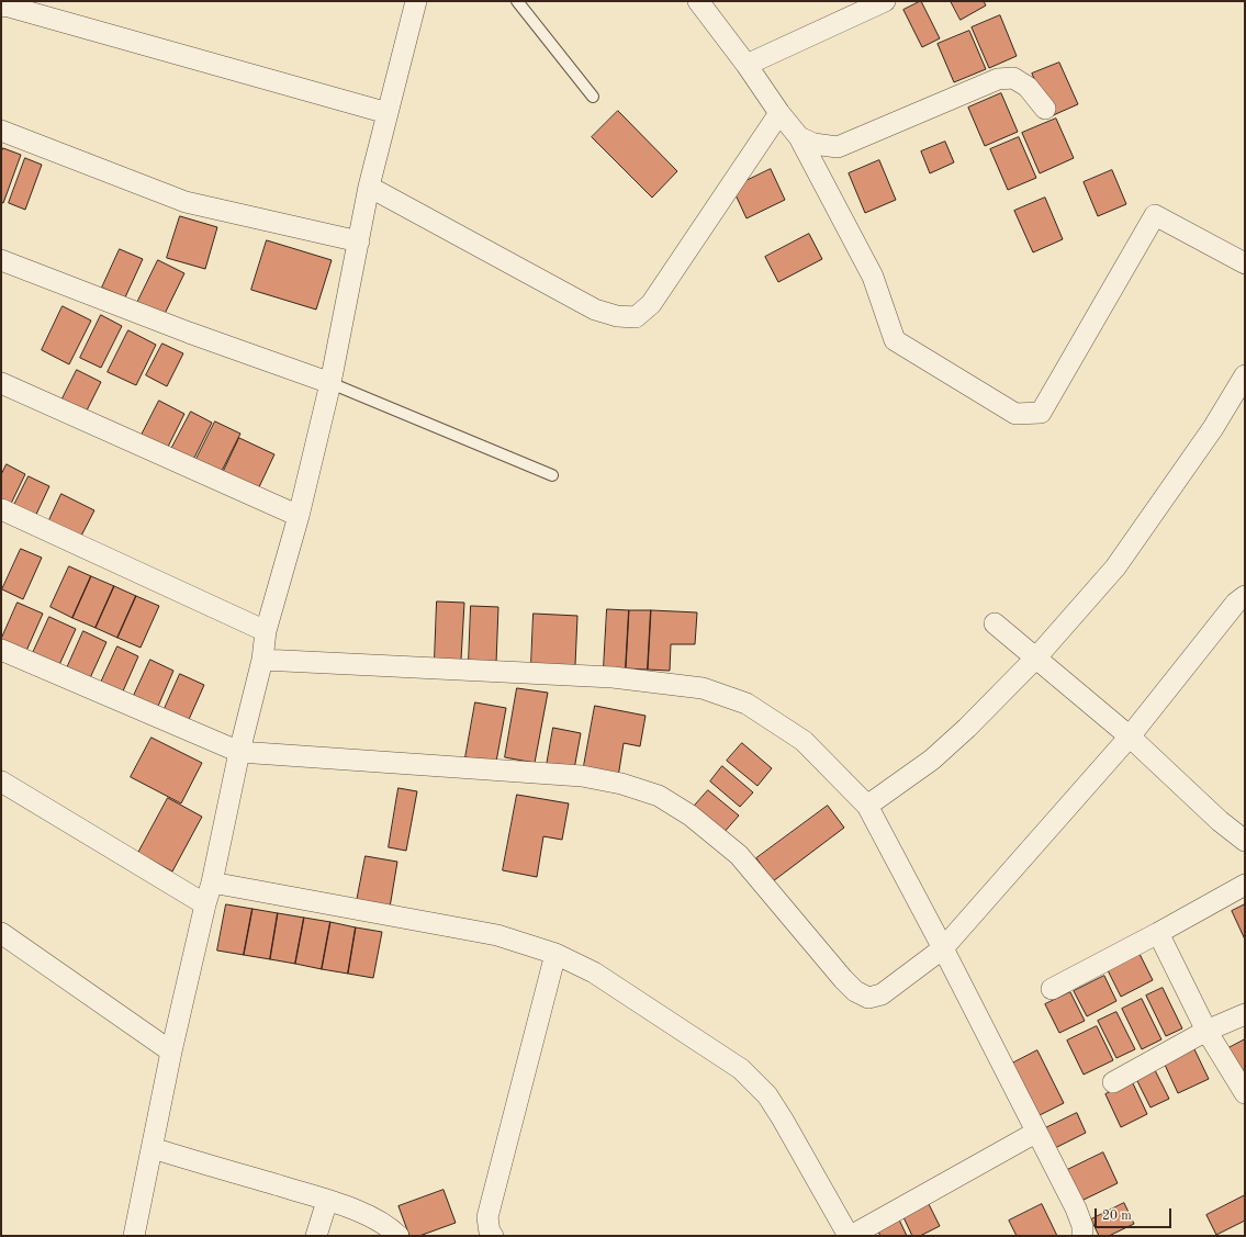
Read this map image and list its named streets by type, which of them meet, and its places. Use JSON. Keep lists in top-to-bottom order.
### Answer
{
  "scale_bar": "20 m"
}
